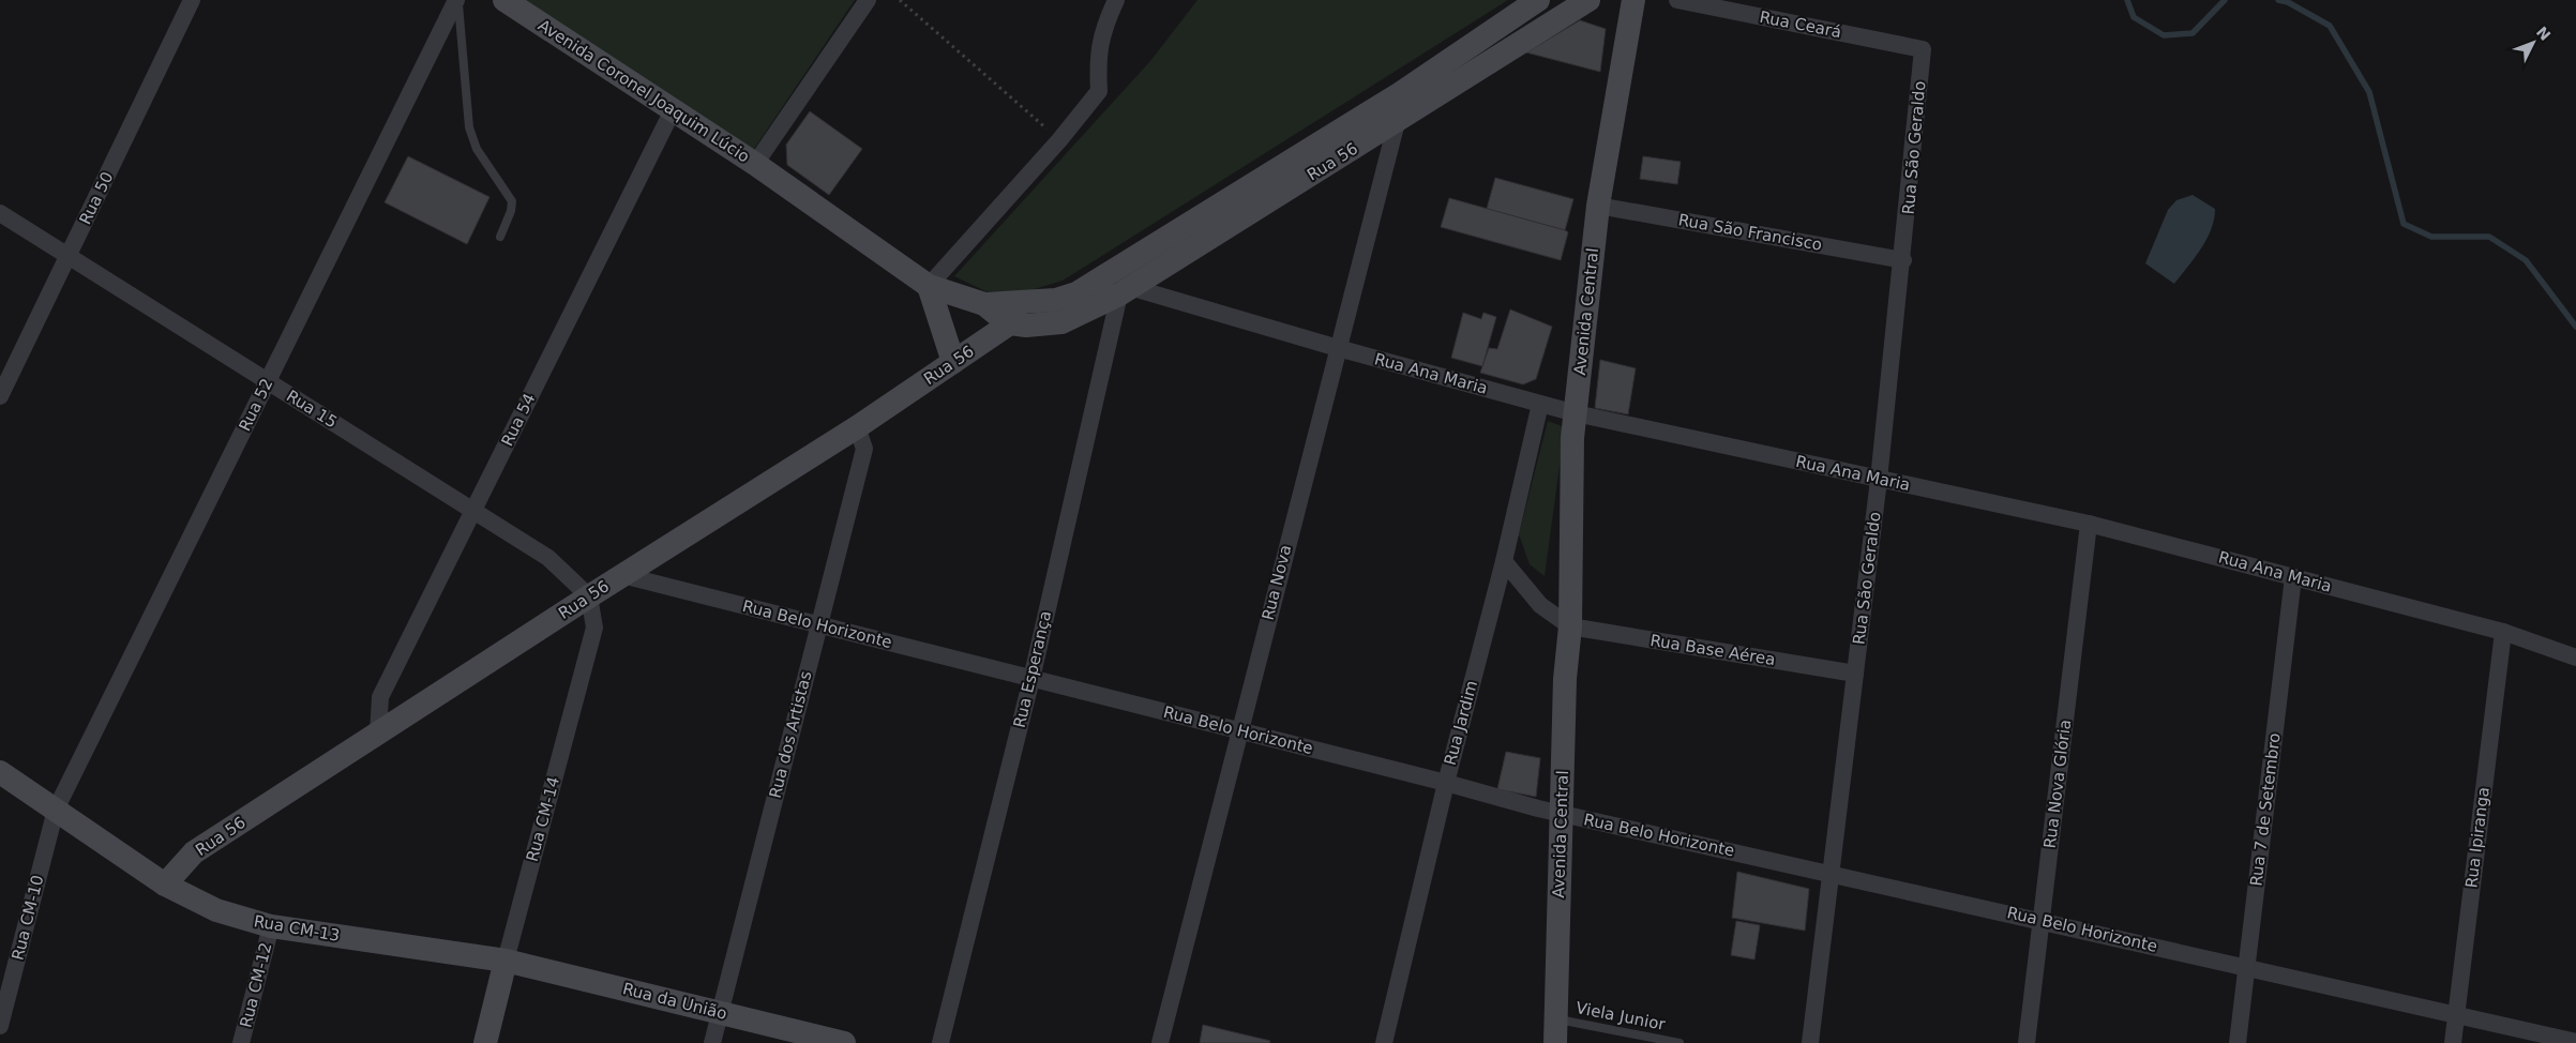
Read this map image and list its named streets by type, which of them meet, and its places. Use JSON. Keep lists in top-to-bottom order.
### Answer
{
  "streets": {
    "street": [
      "Rua Ceará",
      "Avenida Coronel Joaquim Lúcio",
      "Rua São Geraldo",
      "Rua 56",
      "Rua 50",
      "Rua São Francisco",
      "Avenida Central",
      "Rua Ana Maria",
      "Rua 52",
      "Rua 15",
      "Rua 54",
      "Rua Nova",
      "Rua Belo Horizonte",
      "Rua Base Aérea",
      "Rua Esperança",
      "Rua Jardim",
      "Rua dos Artistas",
      "Rua Nova Glória",
      "Rua 7 de Setembro",
      "Rua CM-14",
      "Rua Ipiranga",
      "Rua CM-10",
      "Rua CM-13",
      "Rua CM-12",
      "Rua da União"
    ],
    "lane": ["Viela Junior"]
  },
  "crossings": [
    ["Rua Ceará", "Rua São Geraldo"],
    ["Avenida Coronel Joaquim Lúcio", "Rua 56"],
    ["Avenida Coronel Joaquim Lúcio", "Rua 54"],
    ["Rua São Geraldo", "Rua São Francisco"],
    ["Rua São Geraldo", "Rua Ana Maria"],
    ["Rua São Geraldo", "Rua Belo Horizonte"],
    ["Rua São Geraldo", "Rua Base Aérea"],
    ["Rua 56", "Rua Ana Maria"],
    ["Rua 56", "Rua 15"],
    ["Rua 56", "Rua 54"],
    ["Rua 56", "Rua Nova"],
    ["Rua 56", "Rua Belo Horizonte"],
    ["Rua 56", "Rua Esperança"],
    ["Rua 56", "Rua dos Artistas"],
    ["Rua 56", "Rua CM-14"],
    ["Rua 56", "Rua CM-13"],
    ["Rua 50", "Rua 15"],
    ["Rua São Francisco", "Avenida Central"],
    ["Avenida Central", "Rua Ana Maria"],
    ["Avenida Central", "Rua Belo Horizonte"],
    ["Avenida Central", "Rua Base Aérea"],
    ["Avenida Central", "Viela Junior"],
    ["Rua Ana Maria", "Rua Nova"],
    ["Rua Ana Maria", "Rua Esperança"],
    ["Rua Ana Maria", "Rua Jardim"],
    ["Rua Ana Maria", "Rua Nova Glória"],
    ["Rua Ana Maria", "Rua 7 de Setembro"],
    ["Rua Ana Maria", "Rua Ipiranga"],
    ["Rua 52", "Rua 15"],
    ["Rua 52", "Rua CM-10"],
    ["Rua 52", "Rua CM-13"],
    ["Rua 15", "Rua 54"],
    ["Rua 15", "Rua CM-14"],
    ["Rua Nova", "Rua Belo Horizonte"],
    ["Rua Belo Horizonte", "Rua Esperança"],
    ["Rua Belo Horizonte", "Rua Jardim"],
    ["Rua Belo Horizonte", "Rua dos Artistas"],
    ["Rua Belo Horizonte", "Rua Nova Glória"],
    ["Rua Belo Horizonte", "Rua 7 de Setembro"],
    ["Rua Belo Horizonte", "Rua Ipiranga"],
    ["Rua dos Artistas", "Rua da União"],
    ["Rua CM-14", "Rua CM-13"],
    ["Rua CM-14", "Rua da União"],
    ["Rua CM-10", "Rua CM-13"],
    ["Rua CM-13", "Rua CM-12"],
    ["Rua CM-13", "Rua da União"]
  ],
  "north": "top right"
}
